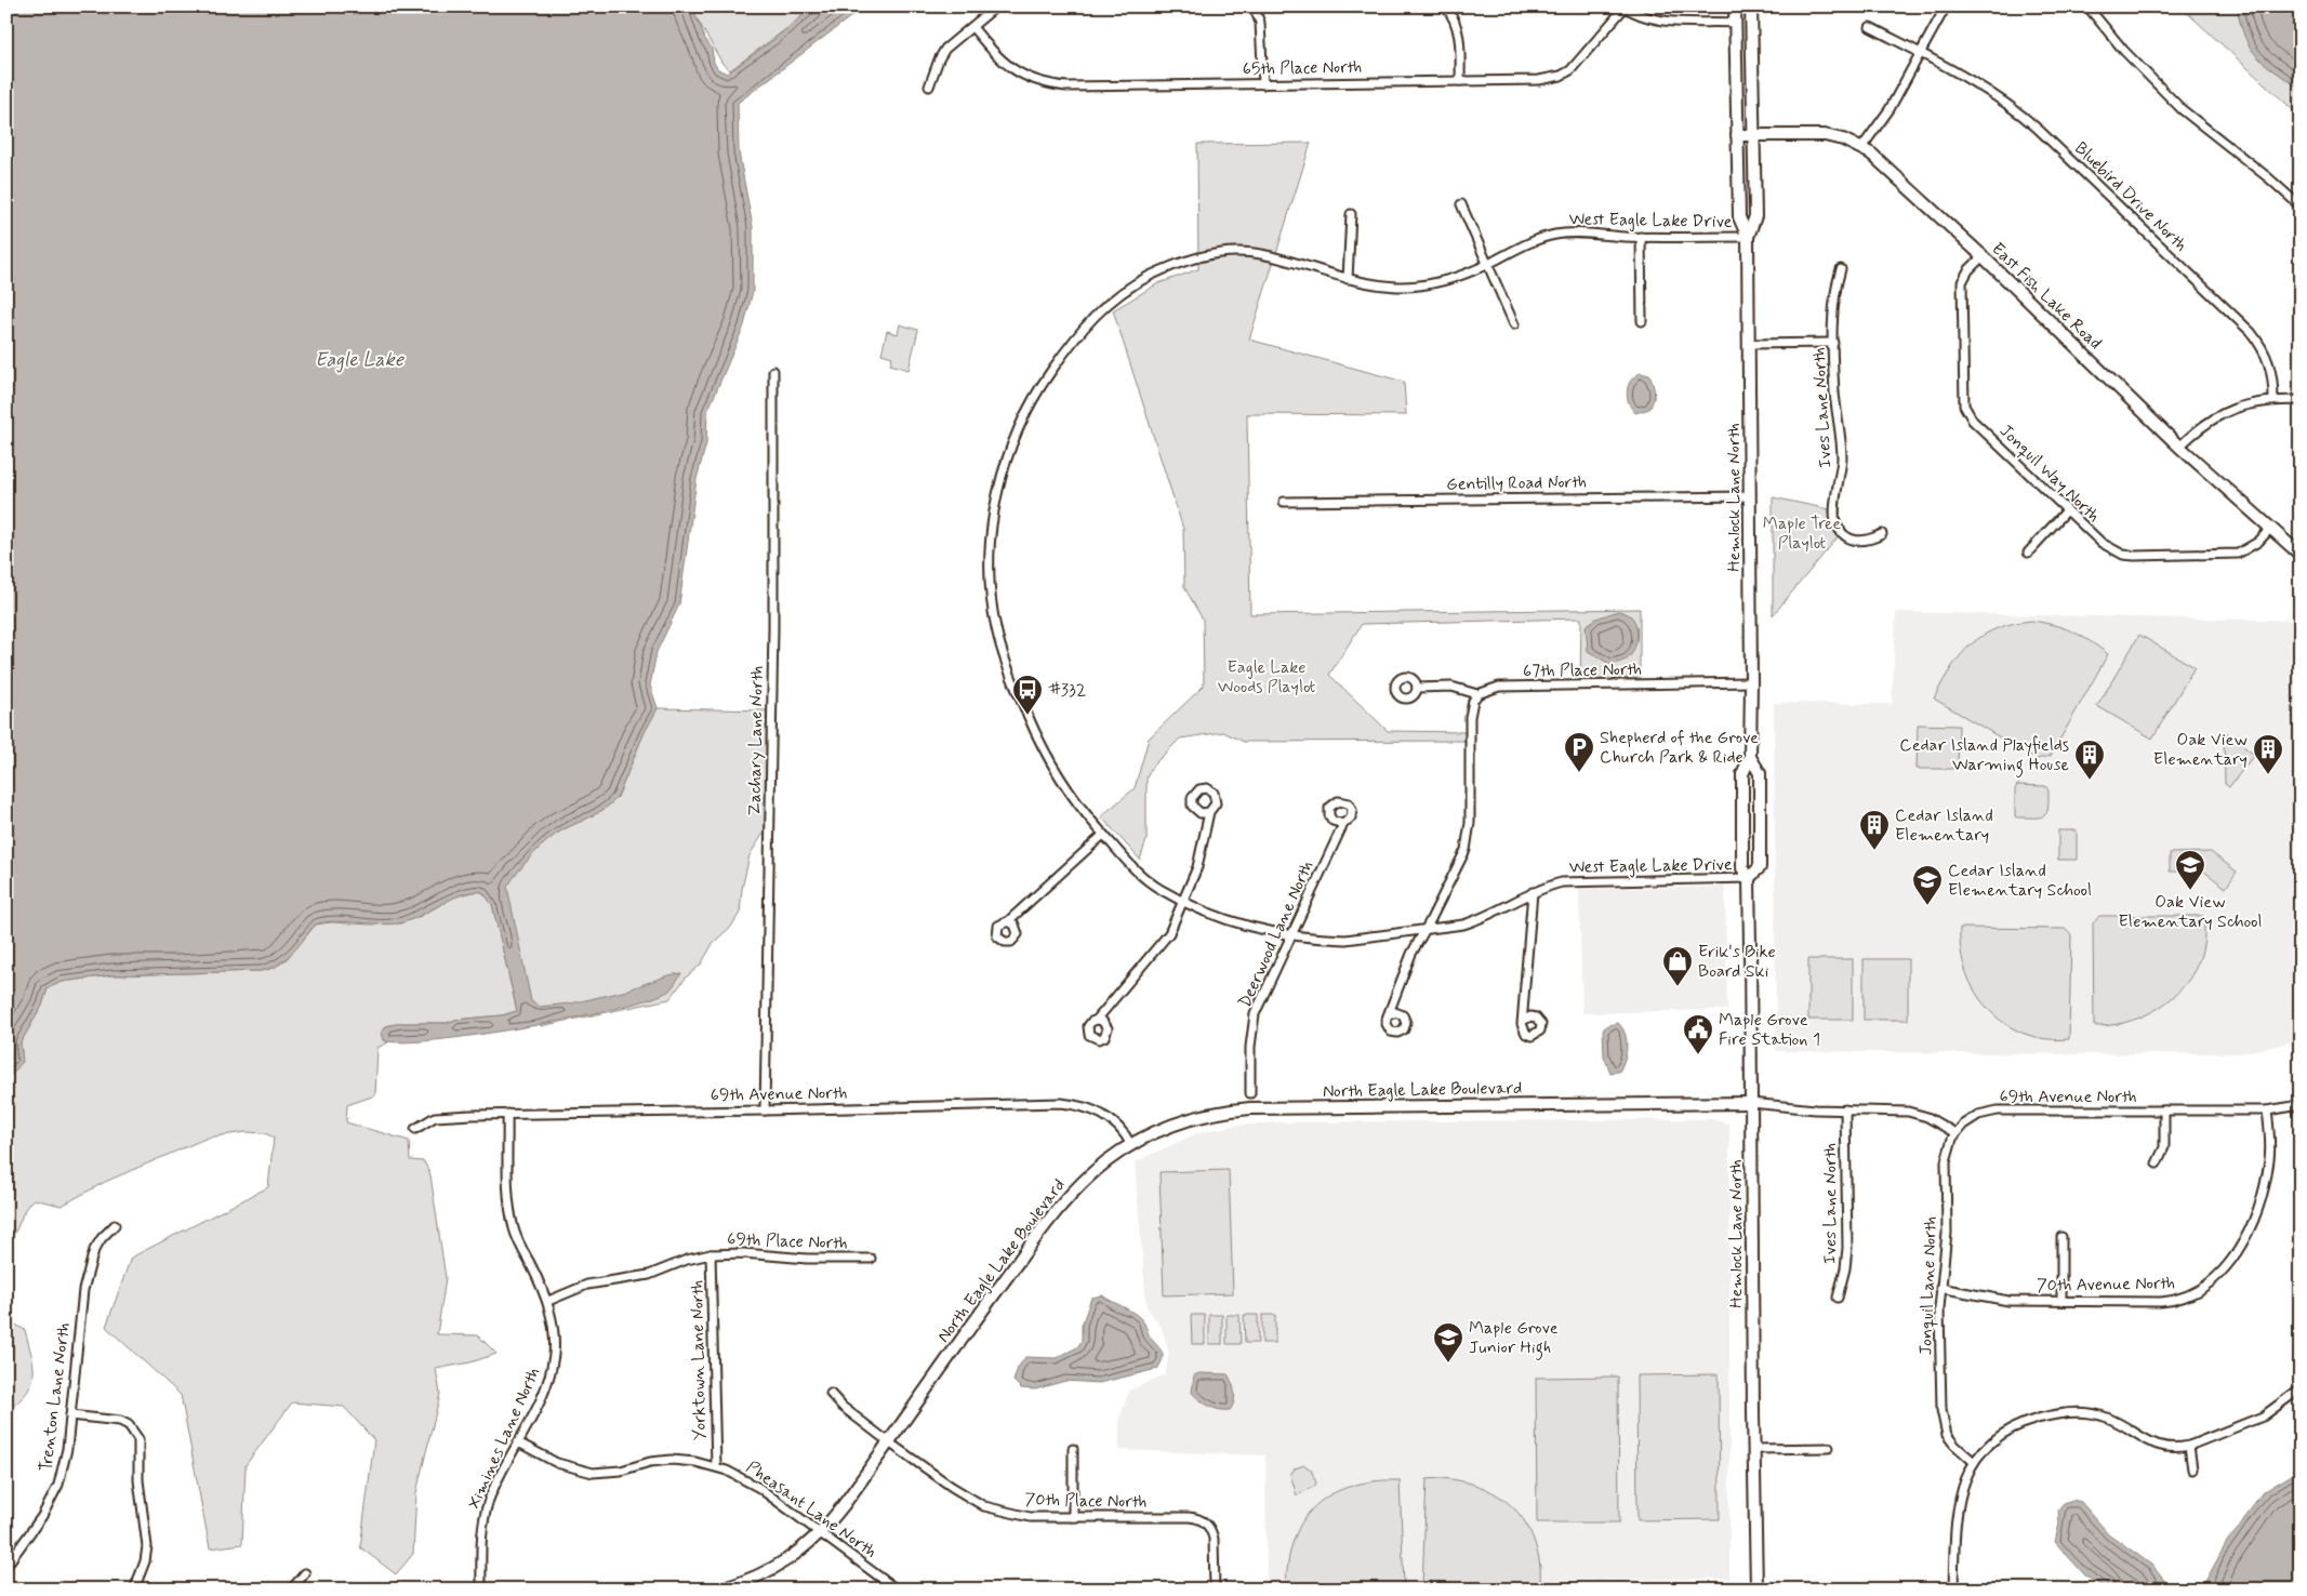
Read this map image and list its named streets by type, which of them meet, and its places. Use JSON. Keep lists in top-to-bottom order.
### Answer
{
  "streets": {
    "street": [
      "65th Place North",
      "Bluebird Drive North",
      "West Eagle Lake Drive",
      "East Fish Lake Road",
      "Ives Lane North",
      "Jonquil Way North",
      "Gentilly Road North",
      "Hemlock Lane North",
      "67th Place North",
      "Zachary Lane North",
      "Deerwood Lane North",
      "North Eagle Lake Boulevard",
      "69th Avenue North",
      "69th Place North",
      "70th Avenue North",
      "Jonquil Lane North",
      "Yorktown Lane North",
      "Trenton Lane North",
      "Ximines Lane North",
      "70th Place North",
      "Pheasant Lane North"
    ]
  },
  "crossings": [
    ["West Eagle Lake Drive", "Hemlock Lane North"],
    ["West Eagle Lake Drive", "Deerwood Lane North"],
    ["East Fish Lake Road", "Jonquil Way North"],
    ["East Fish Lake Road", "Hemlock Lane North"],
    ["Gentilly Road North", "Hemlock Lane North"],
    ["Hemlock Lane North", "67th Place North"],
    ["Hemlock Lane North", "North Eagle Lake Boulevard"],
    ["Zachary Lane North", "69th Avenue North"],
    ["North Eagle Lake Boulevard", "69th Avenue North"],
    ["North Eagle Lake Boulevard", "70th Place North"],
    ["North Eagle Lake Boulevard", "Pheasant Lane North"],
    ["69th Avenue North", "70th Avenue North"],
    ["69th Avenue North", "Jonquil Lane North"],
    ["69th Avenue North", "Ximines Lane North"],
    ["69th Place North", "Yorktown Lane North"],
    ["69th Place North", "Ximines Lane North"],
    ["70th Avenue North", "Jonquil Lane North"],
    ["Yorktown Lane North", "Pheasant Lane North"],
    ["Ximines Lane North", "Pheasant Lane North"]
  ],
  "water": ["Eagle Lake"],
  "parks": ["Maple Tree Playlot", "Eagle Lake Woods Playlot"],
  "places": {
    "bus stop": ["#332"],
    "parking": ["Shepherd of the Grove Church Park & Ride"],
    "building": ["Oak View Elementary", "Cedar Island Playfields Warming House", "Cedar Island Elementary"],
    "school or university": ["Oak View Elementary School", "Cedar Island Elementary School", "Maple Grove Junior High"],
    "shop": ["Erik's Bike Board Ski"],
    "public building": ["Maple Grove Fire Station 1"]
  }
}
